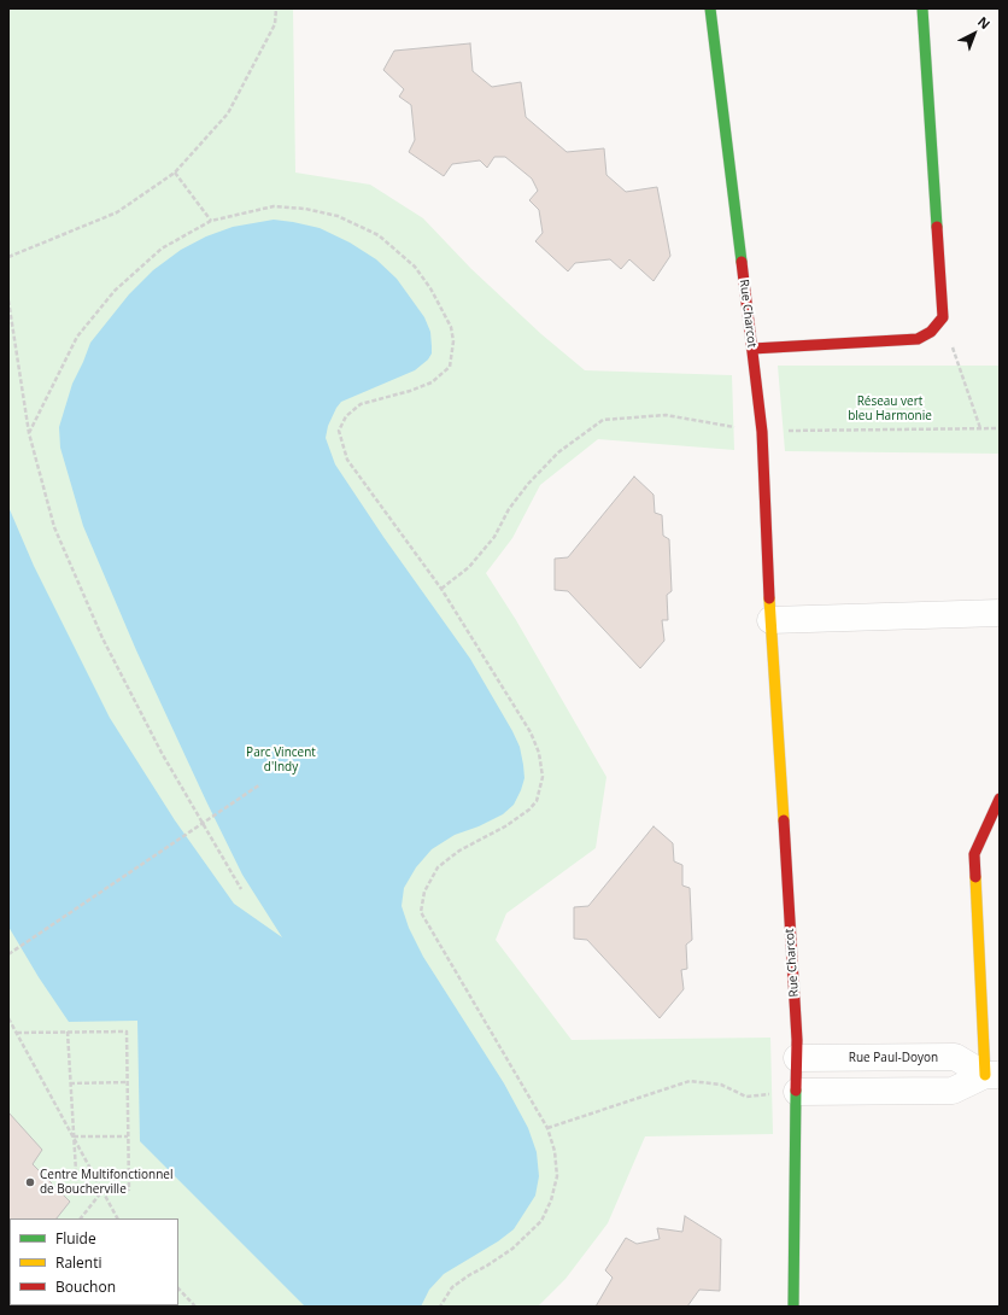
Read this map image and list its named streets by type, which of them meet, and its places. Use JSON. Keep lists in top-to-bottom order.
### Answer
{
  "streets": {
    "street": ["Rue Charcot", "Rue Paul-Doyon"]
  },
  "crossings": [
    ["Rue Charcot", "Rue Paul-Doyon"]
  ],
  "parks": ["Réseau vert bleu Harmonie", "Parc Vincent d'Indy"],
  "places": ["Centre Multifonctionnel de Boucherville"],
  "legend": ["Fluide", "Ralenti", "Bouchon"],
  "north": "top right"
}
